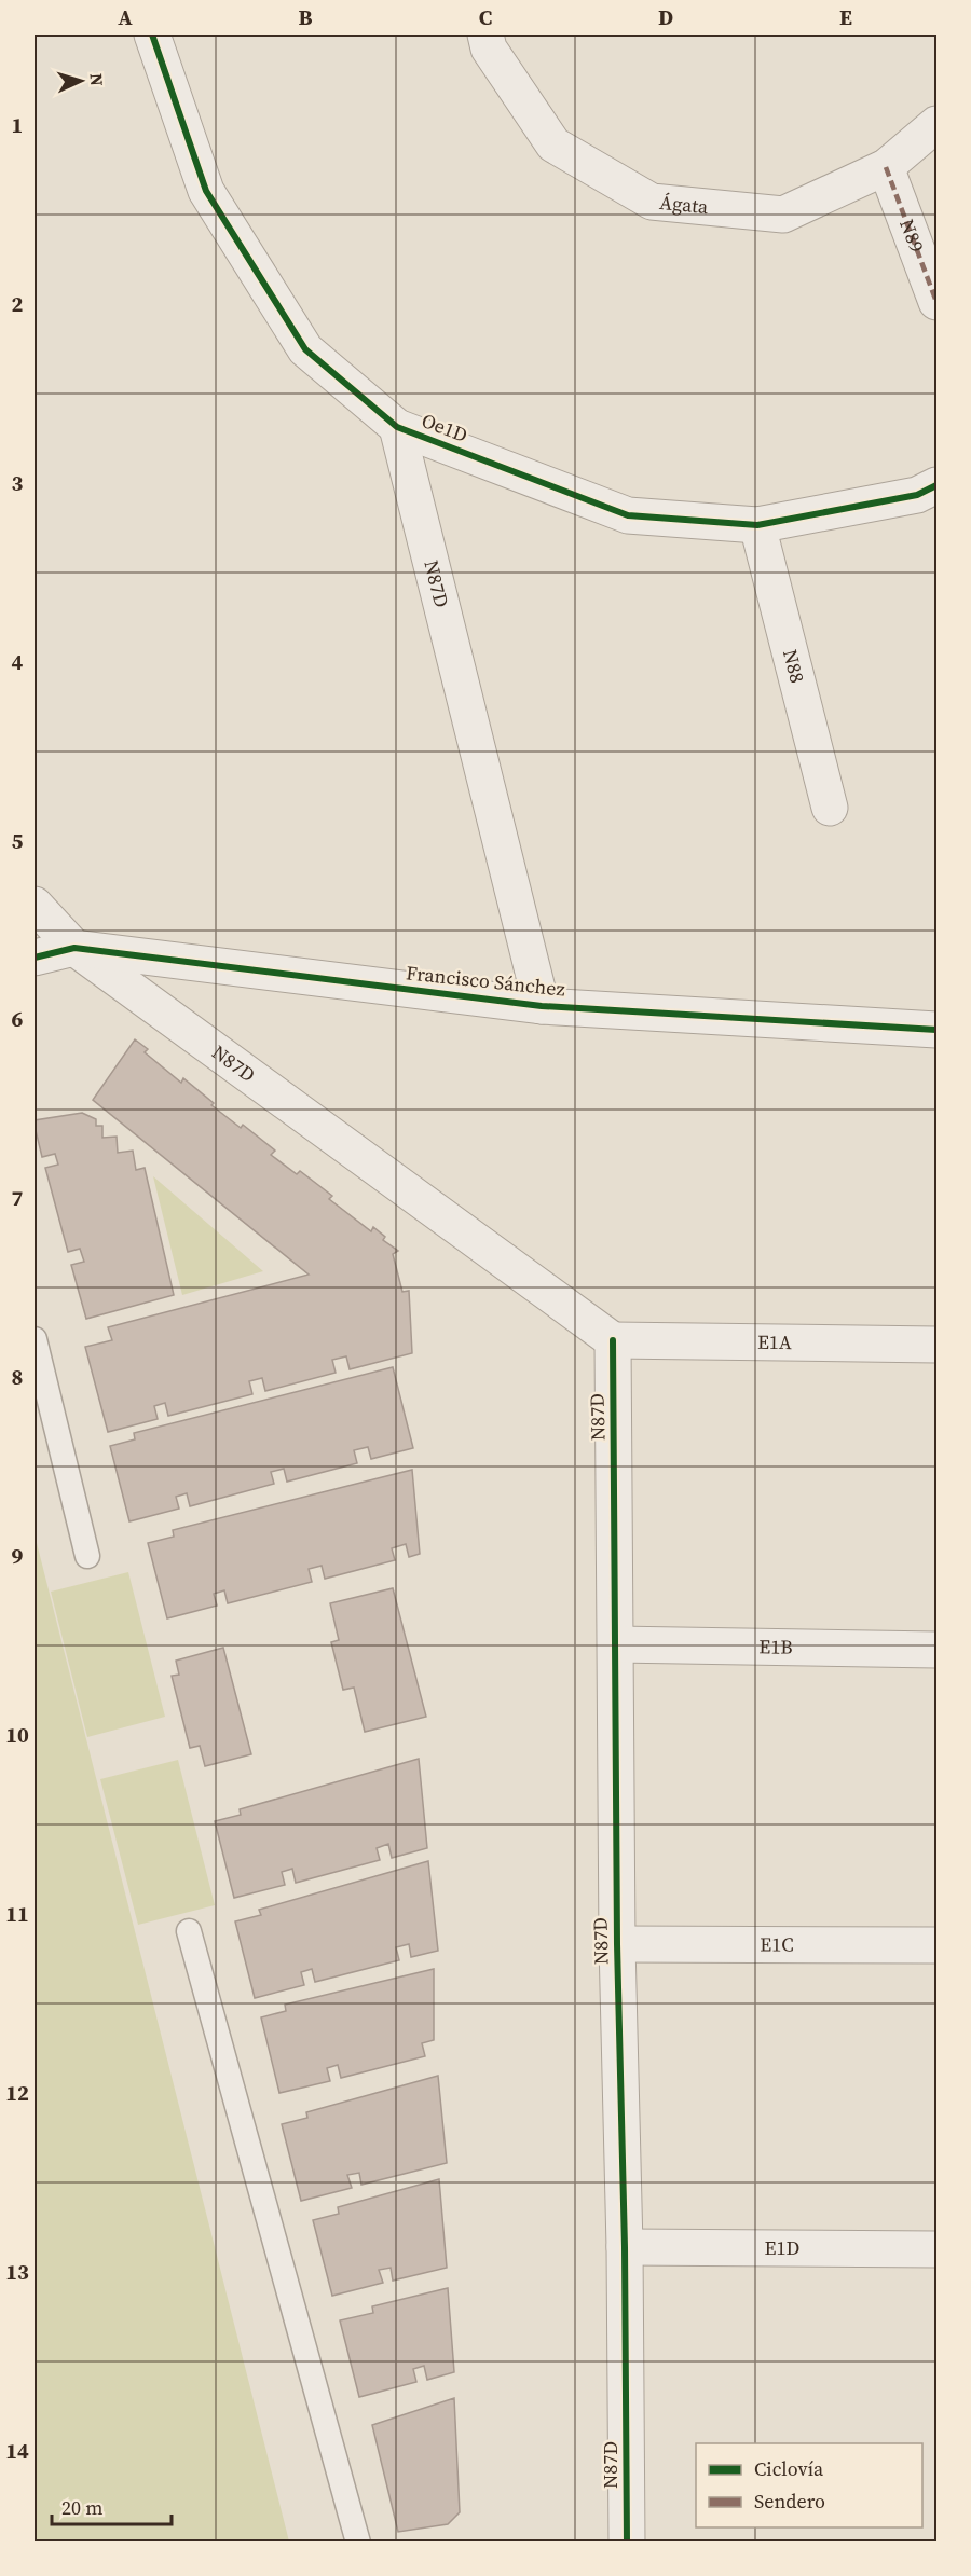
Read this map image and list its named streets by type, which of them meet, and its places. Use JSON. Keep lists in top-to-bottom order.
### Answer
{
  "streets": {
    "street": [
      "Ágata",
      "N89",
      "Oe1D",
      "N87D",
      "N88",
      "Francisco Sánchez",
      "E1A",
      "E1B",
      "E1C",
      "E1D"
    ]
  },
  "crossings": [
    ["Ágata", "N89"],
    ["Oe1D", "N87D"],
    ["Oe1D", "N88"],
    ["N87D", "Francisco Sánchez"],
    ["N87D", "E1A"],
    ["N87D", "E1B"],
    ["N87D", "E1C"],
    ["N87D", "E1D"]
  ],
  "legend": ["Ciclovía", "Sendero"],
  "scale_bar": "20 m",
  "north": "right",
  "grid": {
    "columns": [
      "A",
      "B",
      "C",
      "D",
      "E"
    ],
    "rows": [
      "1",
      "2",
      "3",
      "4",
      "5",
      "6",
      "7",
      "8",
      "9",
      "10",
      "11",
      "12",
      "13",
      "14"
    ]
  }
}
